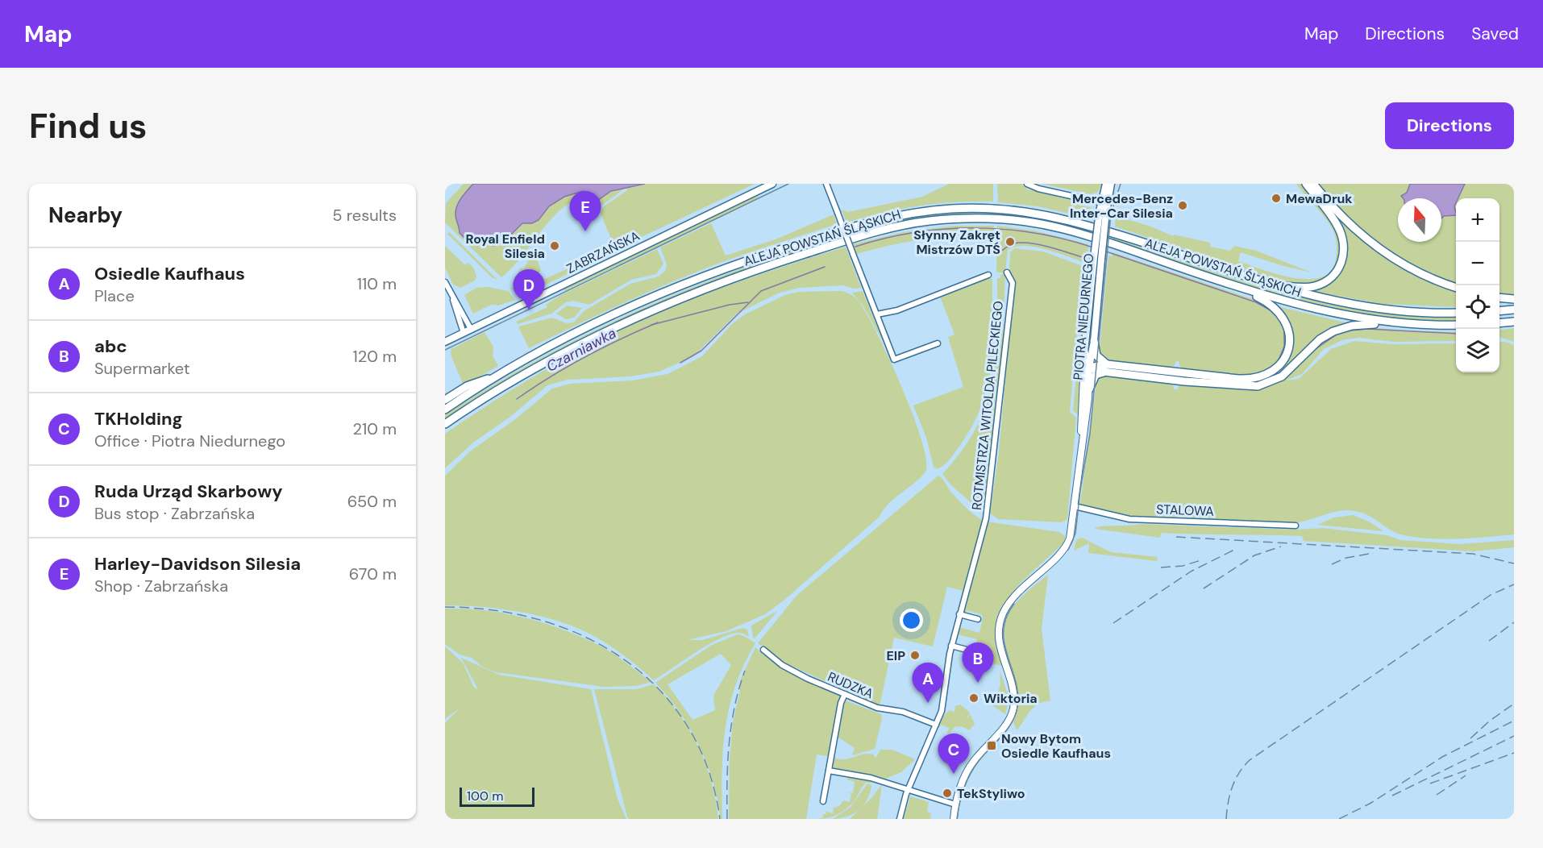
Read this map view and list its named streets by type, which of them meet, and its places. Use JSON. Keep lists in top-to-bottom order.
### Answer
{
  "streets": {
    "main road": ["ALEJA POWSTAŃ ŚLĄSKICH", "ZABRZAŃSKA", "PIOTRA NIEDURNEGO"],
    "street": ["ROTMISTRZA WITOLDA PILECKIEGO", "STALOWA", "RUDZKA"]
  },
  "crossings": [
    ["PIOTRA NIEDURNEGO", "STALOWA"],
    ["ROTMISTRZA WITOLDA PILECKIEGO", "RUDZKA"]
  ],
  "water": ["Czarniawka"],
  "places": {
    "other": [
      "MewaDruk",
      "Mercedes-Benz Inter-Car Silesia",
      "Słynny Zakręt Mistrzów DTŚ",
      "Royal Enfield Silesia",
      "EIP",
      "Wiktoria",
      "TekStyliwo"
    ],
    "transit": ["Nowy Bytom Osiedle Kaufhaus"]
  },
  "scale_bar": "100 m",
  "north": "top",
  "page": {
    "header": "Map",
    "nav": ["Map", "Directions", "Saved"],
    "buttons": "Directions",
    "title": "Find us",
    "heading": ["Nearby", "5 results"],
    "pins": [
      "E",
      "D",
      "B",
      "A",
      "C"
    ],
    "map_buttons": ["+", "−"],
    "list": [
      {
        "mark": "A",
        "name": "Osiedle Kaufhaus",
        "note": "Place",
        "value": "110 m"
      },
      {
        "mark": "B",
        "name": "abc",
        "note": "Supermarket",
        "value": "120 m"
      },
      {
        "mark": "C",
        "name": "TKHolding",
        "note": "Office · Piotra Niedurnego",
        "value": "210 m"
      },
      {
        "mark": "D",
        "name": "Ruda Urząd Skarbowy",
        "note": "Bus stop · Zabrzańska",
        "value": "650 m"
      },
      {
        "mark": "E",
        "name": "Harley-Davidson Silesia",
        "note": "Shop · Zabrzańska",
        "value": "670 m"
      }
    ],
    "scale": "100 m"
  }
}
